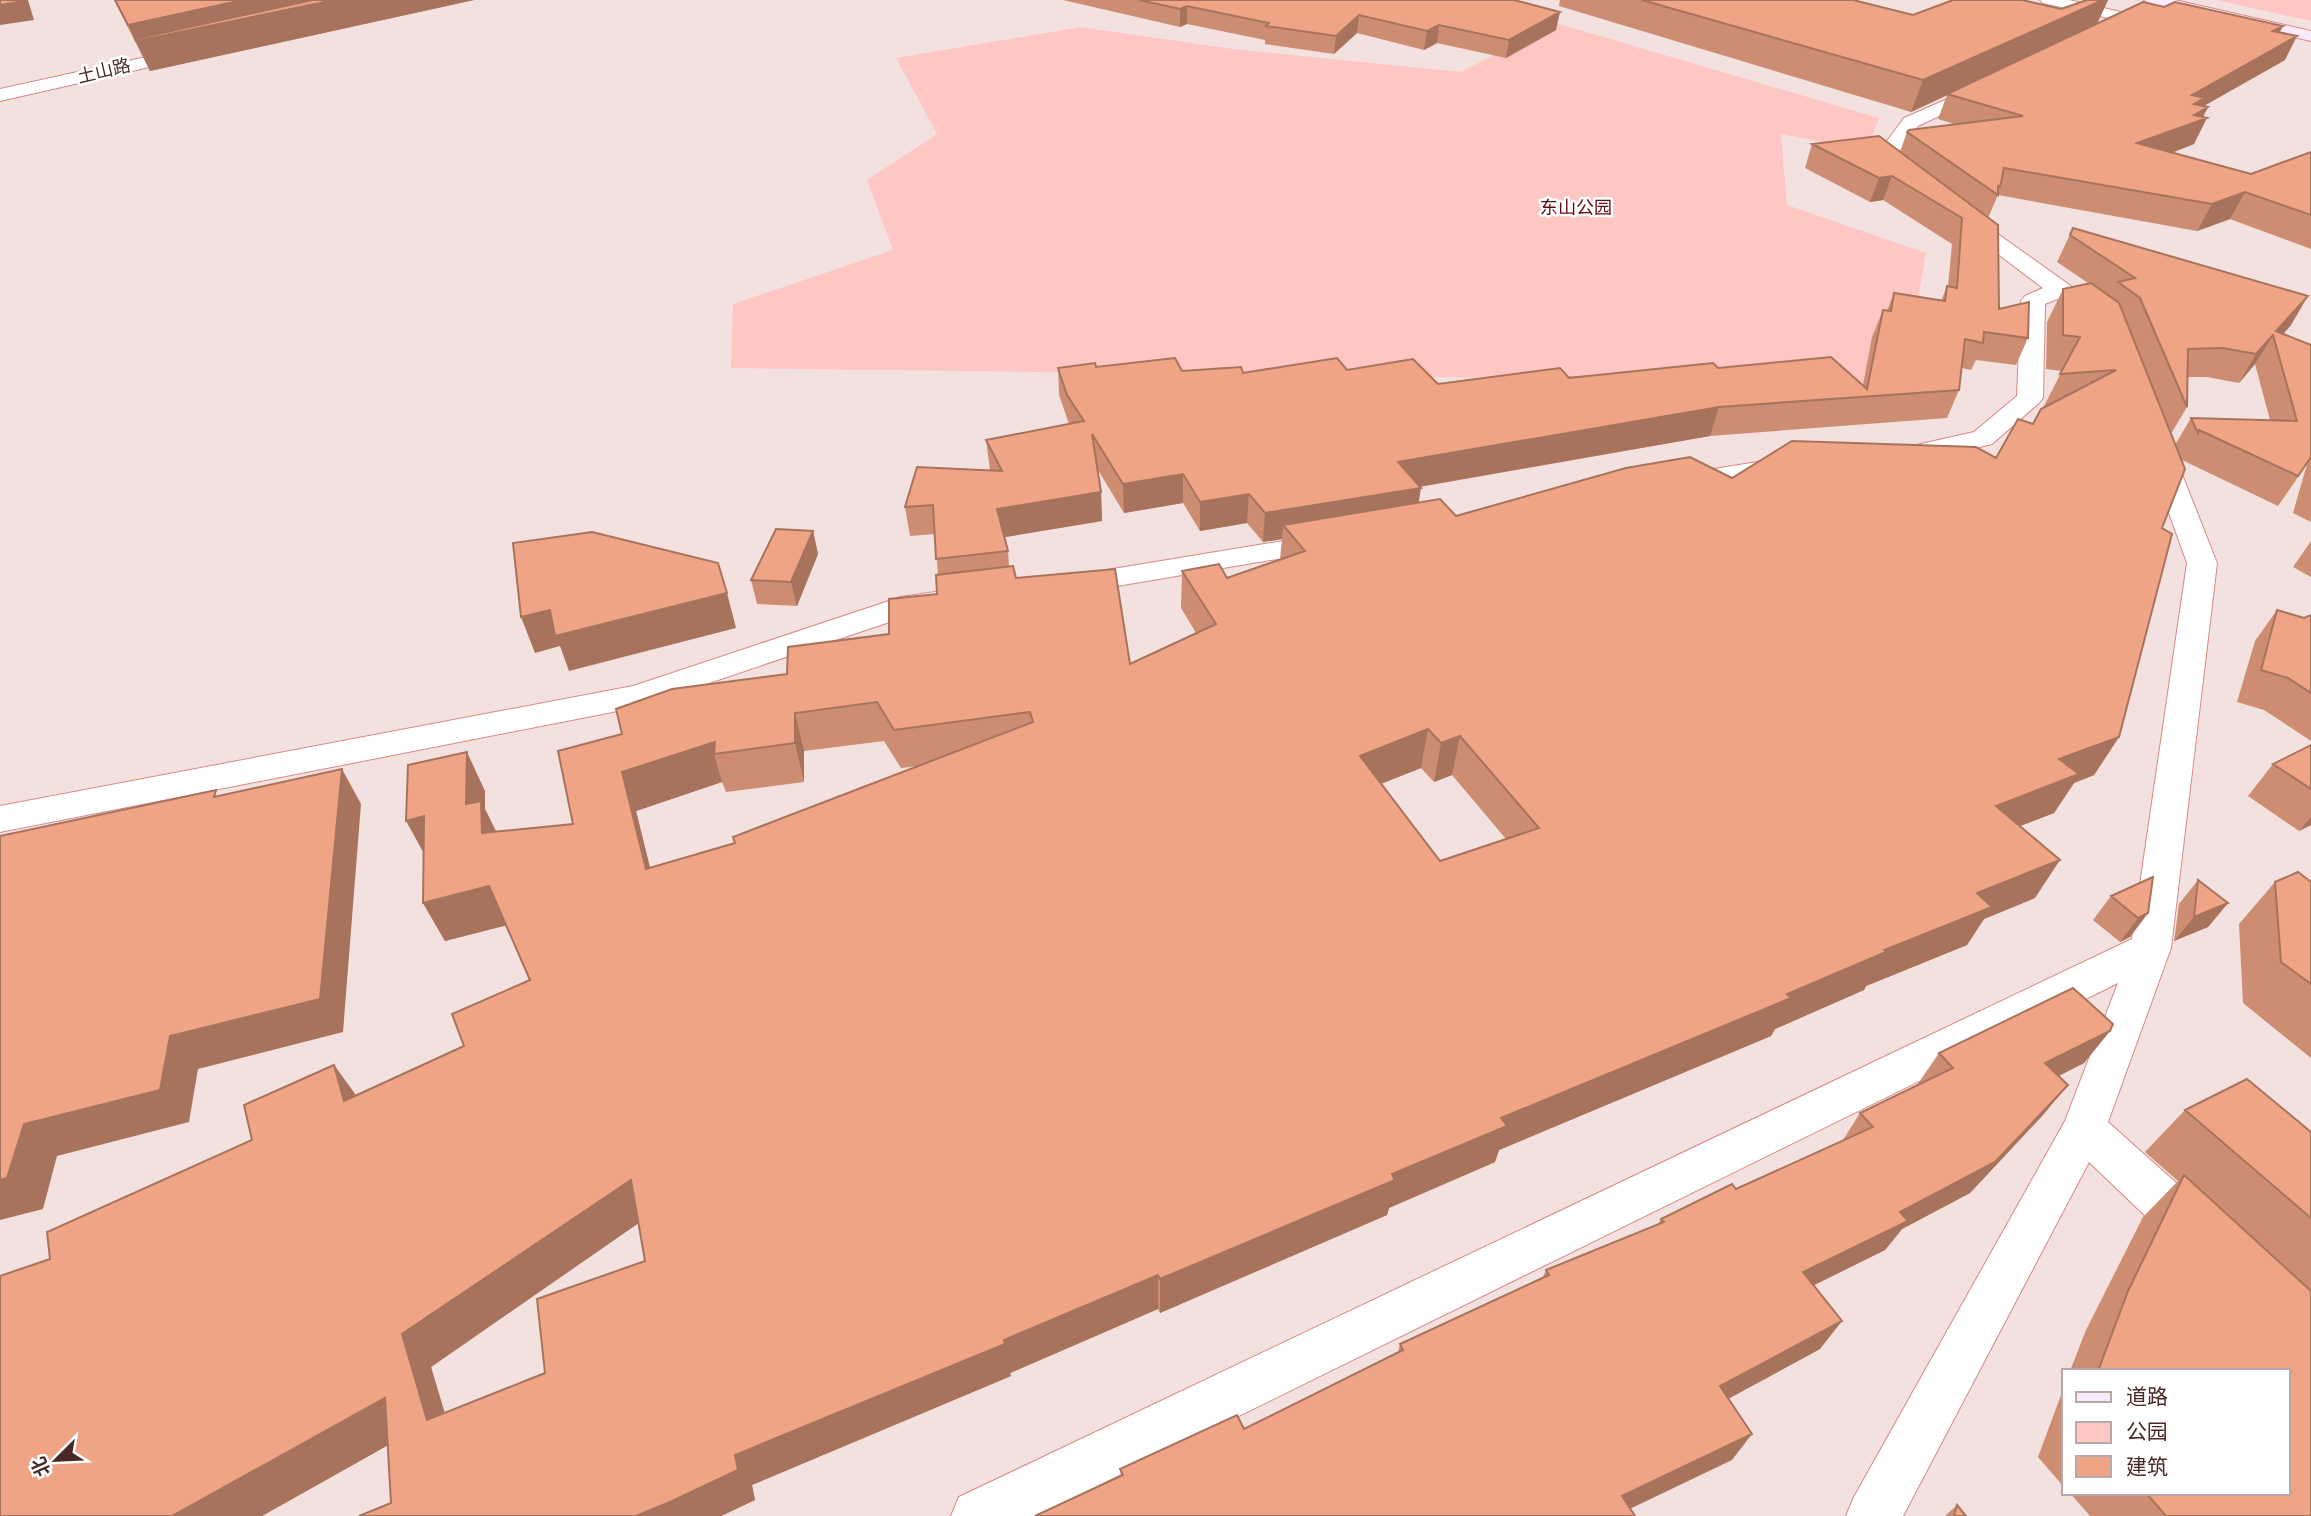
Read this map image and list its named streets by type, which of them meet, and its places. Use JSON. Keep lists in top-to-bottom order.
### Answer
{
  "streets": {
    "street": ["土山路"]
  },
  "parks": ["东山公园"],
  "legend": ["道路", "公园", "建筑"],
  "north": "bottom left"
}
